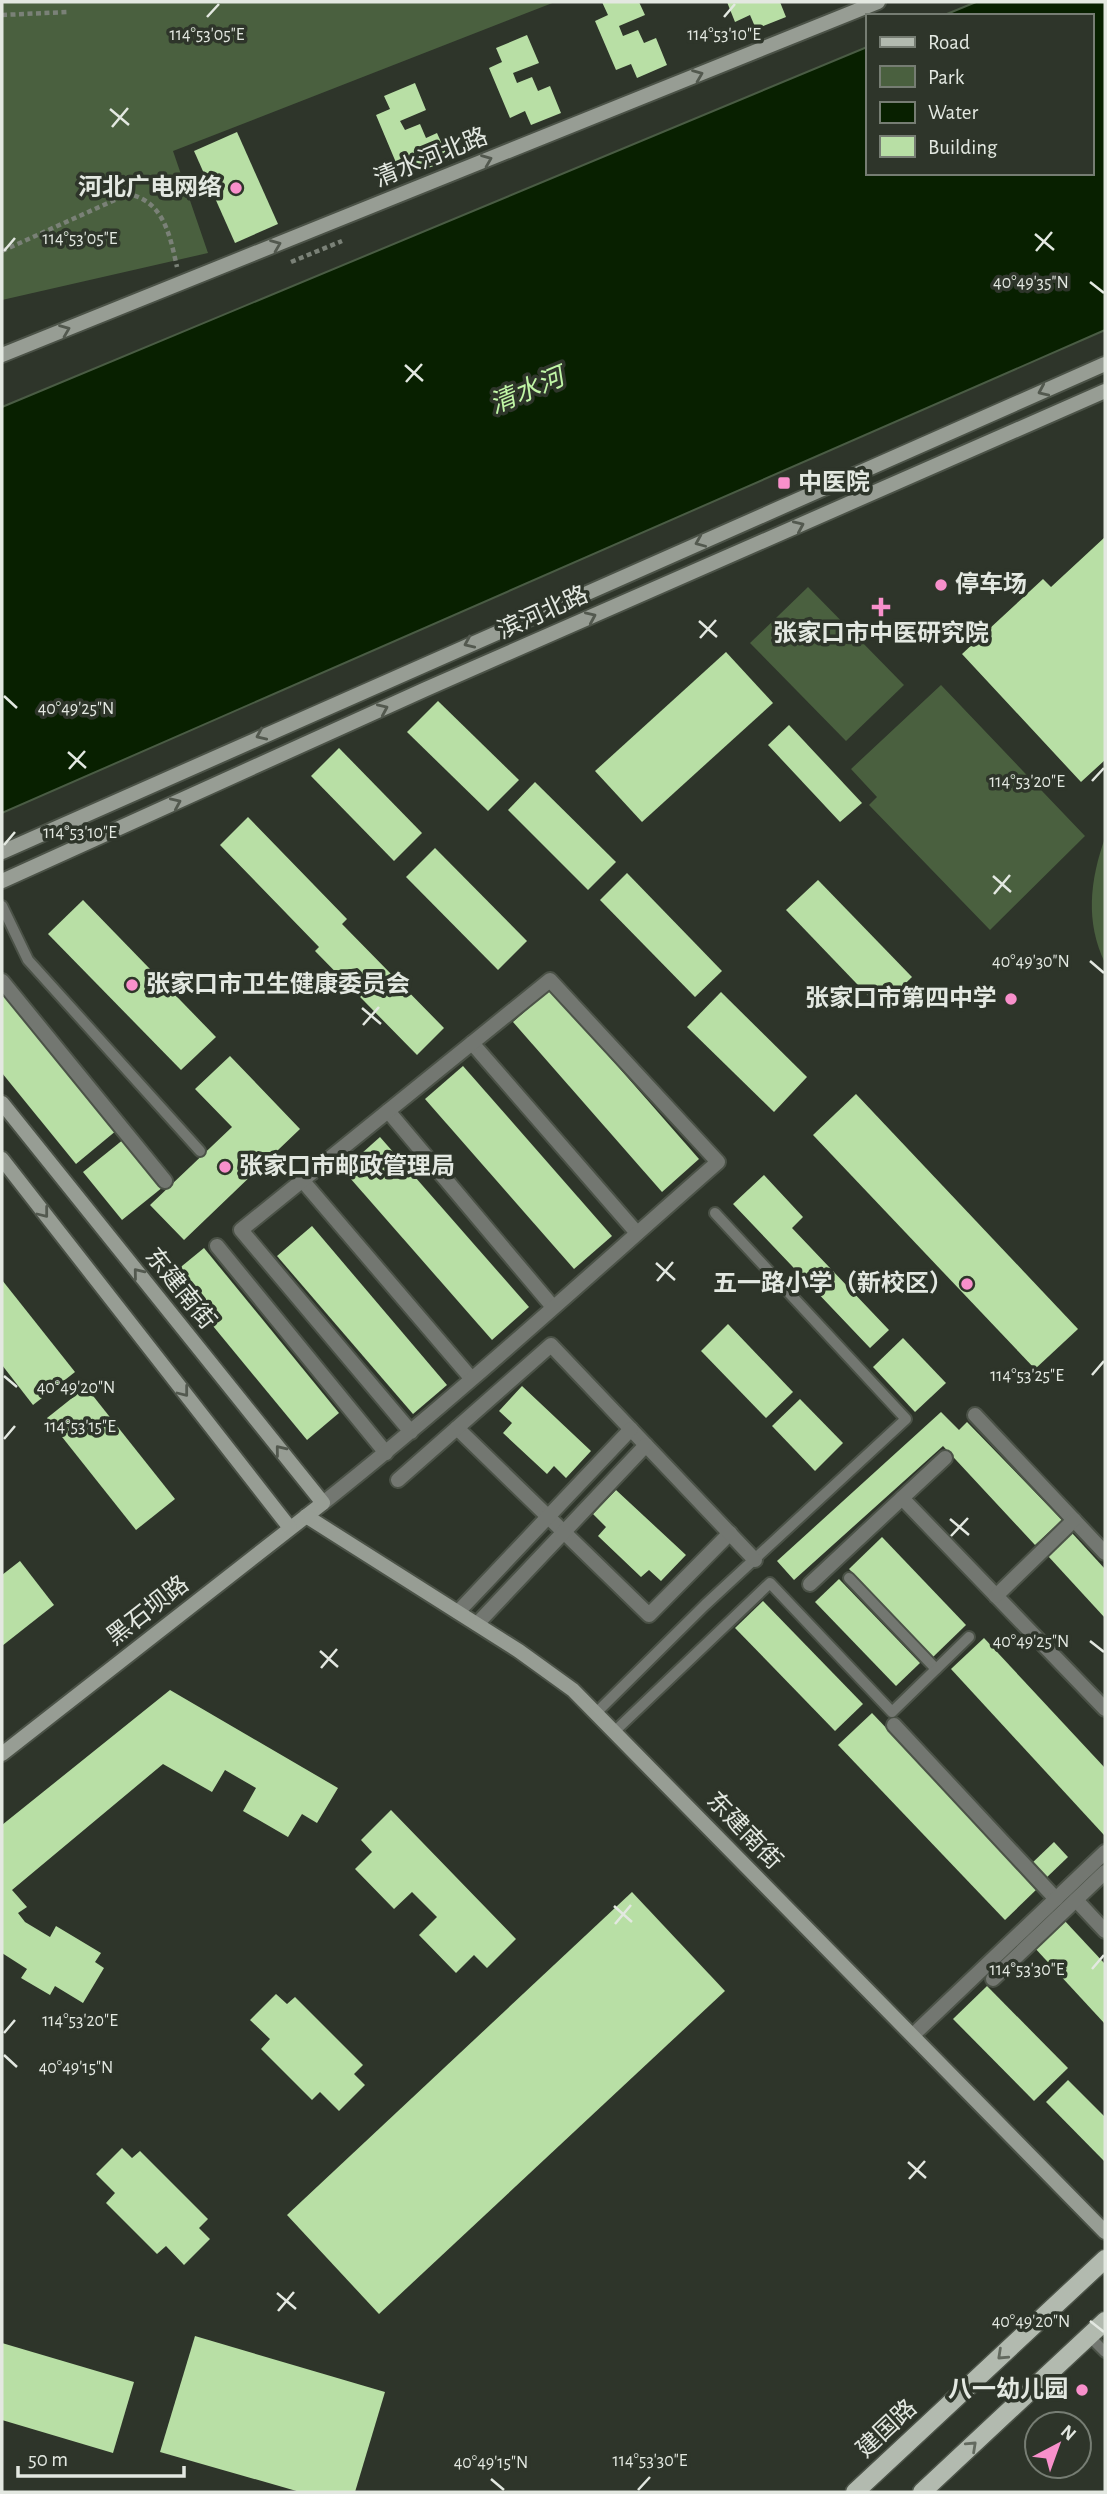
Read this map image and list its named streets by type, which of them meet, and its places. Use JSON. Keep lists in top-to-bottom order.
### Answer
{
  "streets": {
    "main road": ["建国路"],
    "street": [
      "清水河北路",
      "滨河北路",
      "东建南街",
      "黑石坝路"
    ]
  },
  "crossings": [
    ["东建南街", "黑石坝路"]
  ],
  "one_way": ["清水河北路"],
  "water": ["清水河"],
  "places": {
    "other": [
      "河北广电网络",
      "停车场",
      "张家口市卫生健康委员会",
      "张家口市第四中学",
      "张家口市邮政管理局",
      "五一路小学（新校区）",
      "八一幼儿园"
    ],
    "transit": ["中医院"],
    "health": ["张家口市中医研究院"]
  },
  "legend": [
    "Road",
    "Park",
    "Water",
    "Building"
  ],
  "scale_bar": "50 m",
  "north": "top right",
  "coordinates": [
    "114°53'05\"E",
    "114°53'10\"E",
    "40°49'35\"N",
    "40°49'25\"N",
    "114°53'20\"E",
    "40°49'30\"N",
    "114°53'25\"E",
    "40°49'20\"N",
    "114°53'15\"E",
    "114°53'30\"E",
    "40°49'15\"N"
  ]
}
